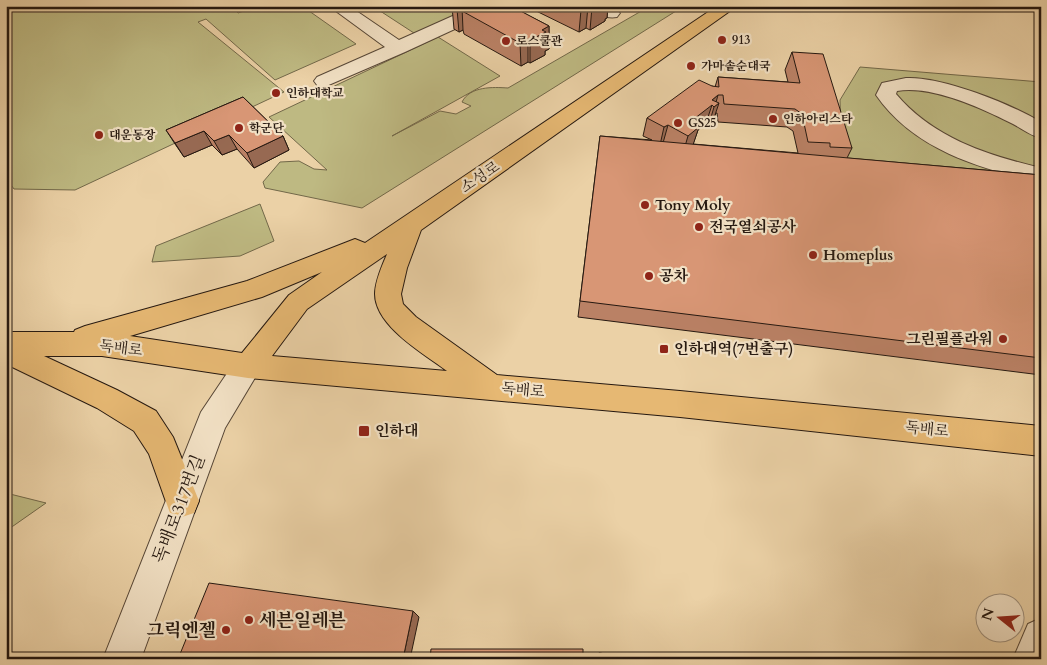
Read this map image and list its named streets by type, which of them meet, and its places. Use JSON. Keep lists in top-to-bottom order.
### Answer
{
  "streets": {
    "main road": ["소성로", "독배로"],
    "street": ["독배로317번길"]
  },
  "crossings": [
    ["소성로", "독배로"],
    ["소성로", "독배로317번길"],
    ["독배로", "독배로317번길"]
  ],
  "places": {
    "other": [
      "913",
      "로스쿨관",
      "가마솥순대국",
      "인하대학교",
      "인하아리스타",
      "GS25",
      "학군단",
      "대운동장",
      "Tony Moly",
      "전국열쇠공사",
      "Homeplus",
      "공차",
      "그린필플라워",
      "세븐일레븐",
      "그릭엔젤"
    ],
    "transit": ["인하대역(7번출구)", "인하대"]
  },
  "north": "left"
}
